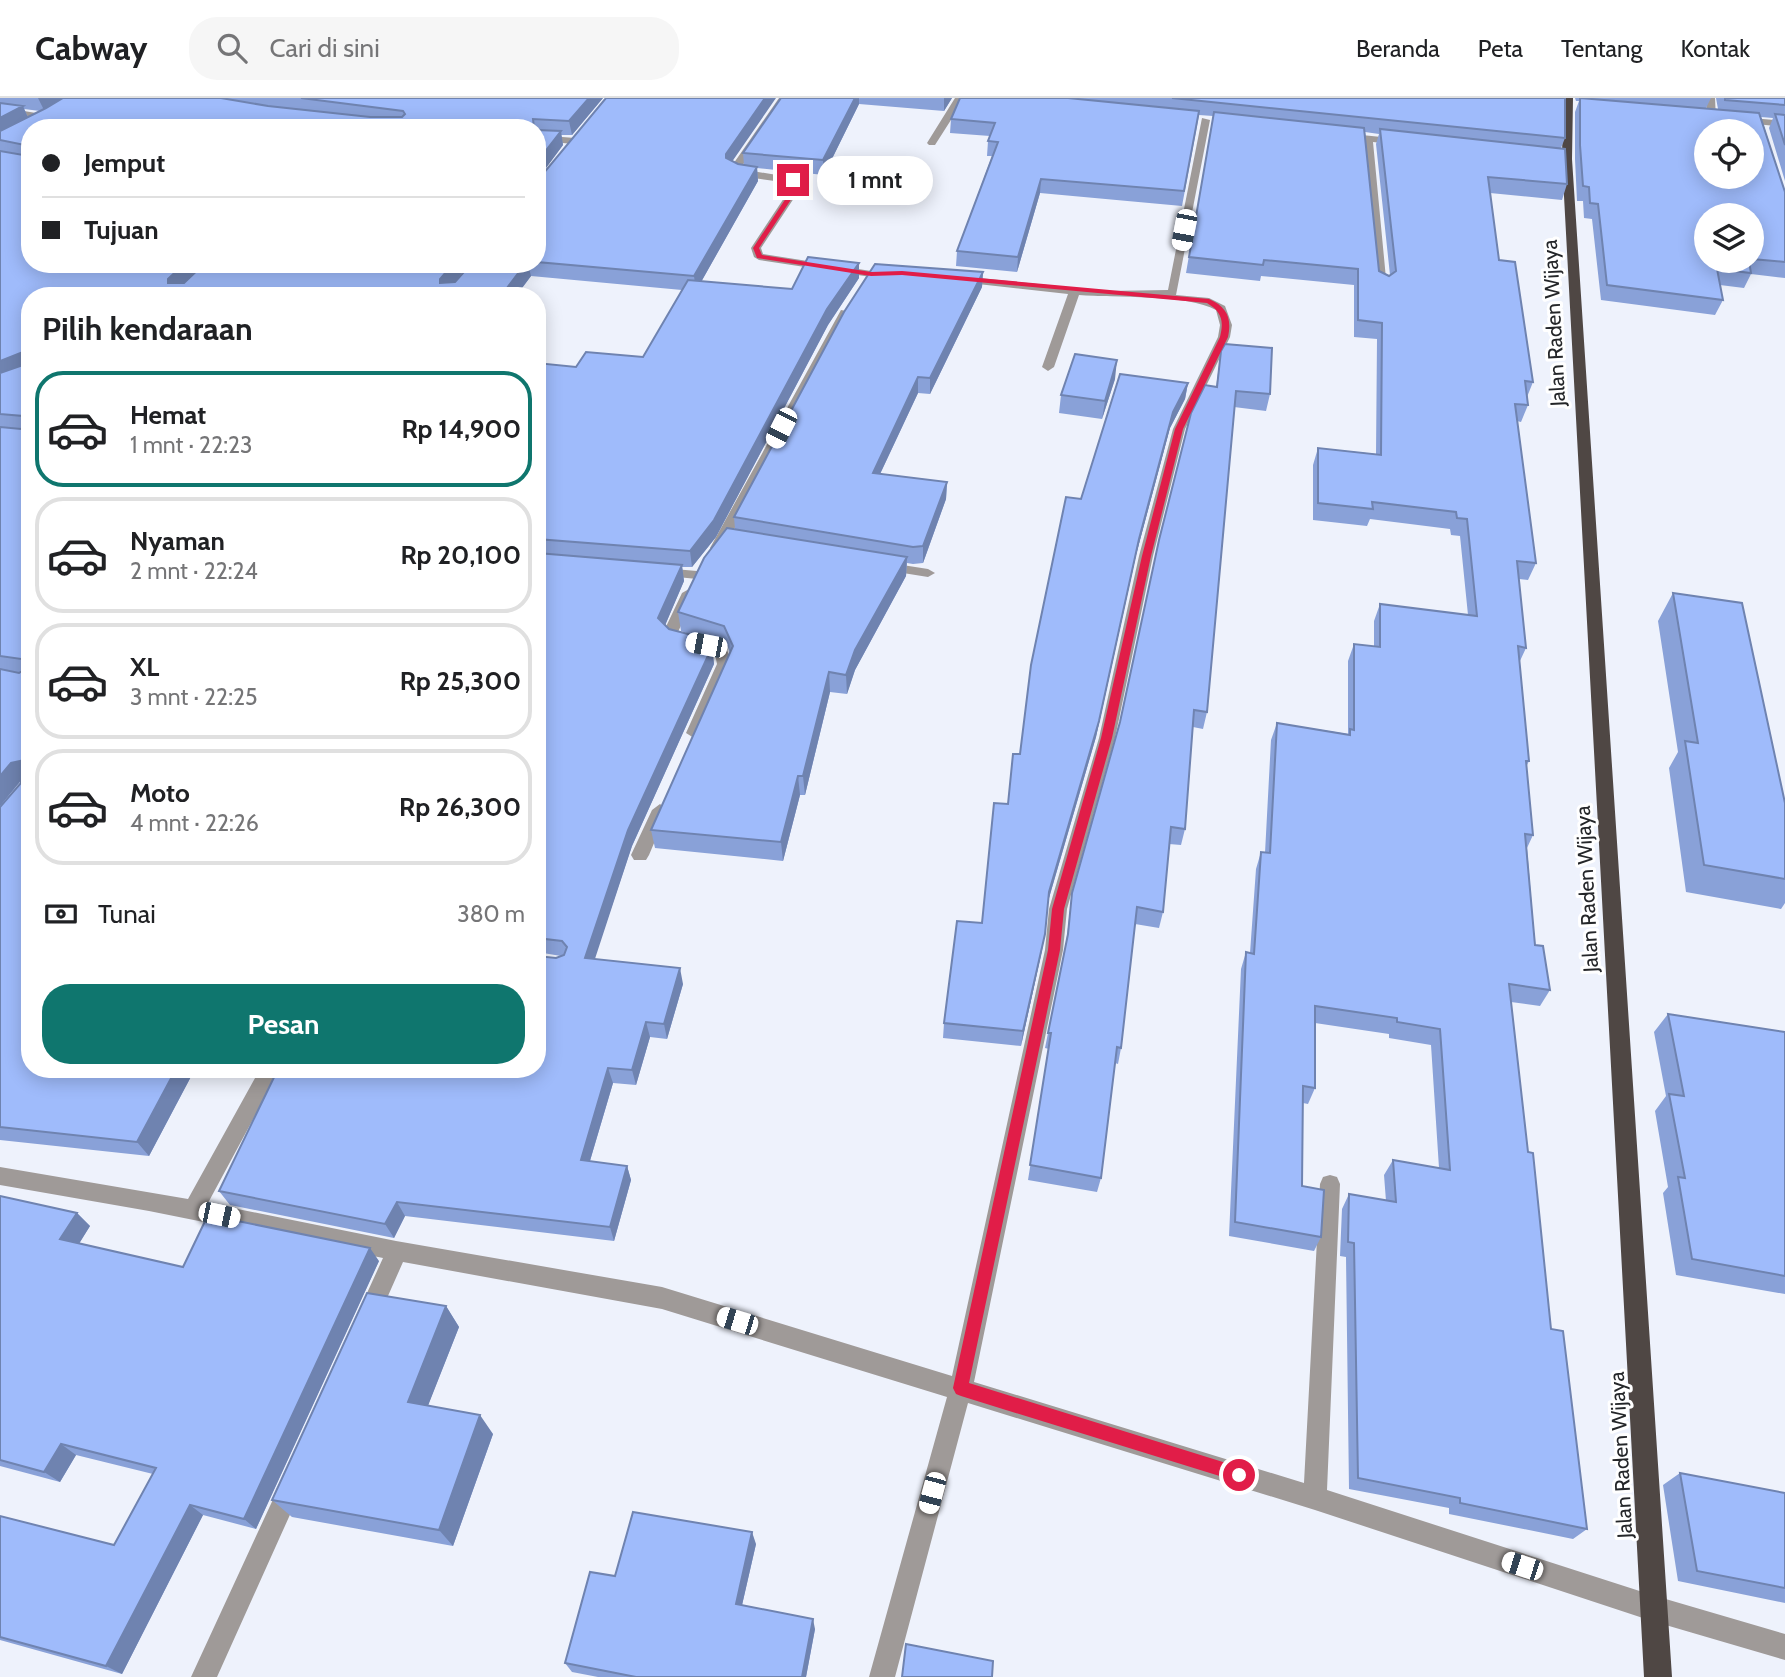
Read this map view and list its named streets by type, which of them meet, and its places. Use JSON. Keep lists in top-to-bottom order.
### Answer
{
  "streets": {
    "highway": ["Jalan Raden Wijaya"]
  },
  "page": {
    "header": "Cabway",
    "search": "Cari di sini",
    "nav": [
      "Beranda",
      "Peta",
      "Tentang",
      "Kontak"
    ],
    "banner": ["Jemput", "Tujuan"],
    "bubble": "1 mnt",
    "heading": "Pilih kendaraan",
    "list": [
      {
        "name": "Hemat",
        "note": "1 mnt · 22:23",
        "value": "Rp 14,900"
      },
      {
        "name": "Nyaman",
        "note": "2 mnt · 22:24",
        "value": "Rp 20,100"
      },
      {
        "name": "XL",
        "note": "3 mnt · 22:25",
        "value": "Rp 25,300"
      },
      {
        "name": "Moto",
        "note": "4 mnt · 22:26",
        "value": "Rp 26,300"
      }
    ],
    "pay": ["Tunai", "380 m"],
    "buttons": "Pesan"
  }
}
